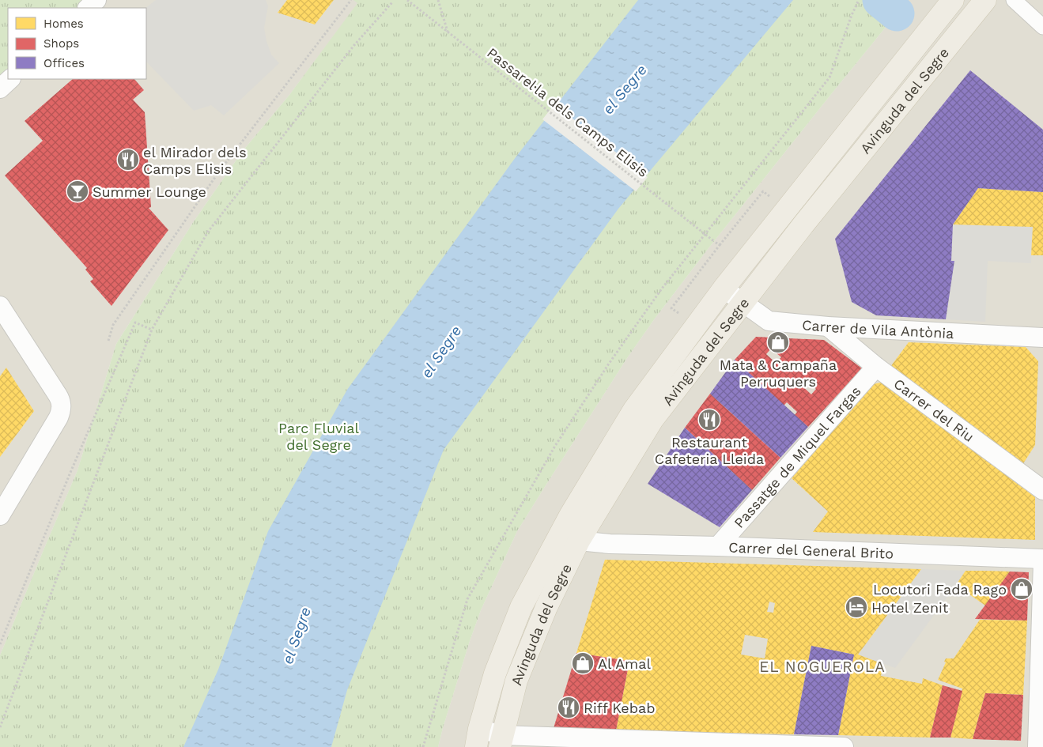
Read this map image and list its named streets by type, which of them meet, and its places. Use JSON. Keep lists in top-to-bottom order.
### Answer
{
  "streets": {
    "main road": ["Avinguda del Segre"],
    "street": [
      "Carrer de Vila Antònia",
      "Carrer del Riu",
      "Passatge de Miquel Fargas",
      "Carrer del General Brito"
    ],
    "path": ["Passarel·la dels Camps Elisis"]
  },
  "crossings": [
    ["Avinguda del Segre", "Carrer de Vila Antònia"],
    ["Avinguda del Segre", "Carrer del General Brito"],
    ["Carrer de Vila Antònia", "Carrer del Riu"],
    ["Carrer del Riu", "Passatge de Miquel Fargas"],
    ["Passatge de Miquel Fargas", "Carrer del General Brito"]
  ],
  "districts": ["EL NOGUEROLA"],
  "water": ["el Segre"],
  "parks": ["Parc Fluvial del Segre"],
  "places": {
    "restaurant": ["el Mirador dels Camps Elisis", "Restaurant Cafeteria Lleida", "Riff Kebab"],
    "bar": ["Summer Lounge"],
    "shop": ["Mata & Campaña Perruquers", "Locutori Fada Rago", "Al Amal"],
    "hotel": ["Hotel Zenit"]
  },
  "legend": ["Homes", "Shops", "Offices"]
}
